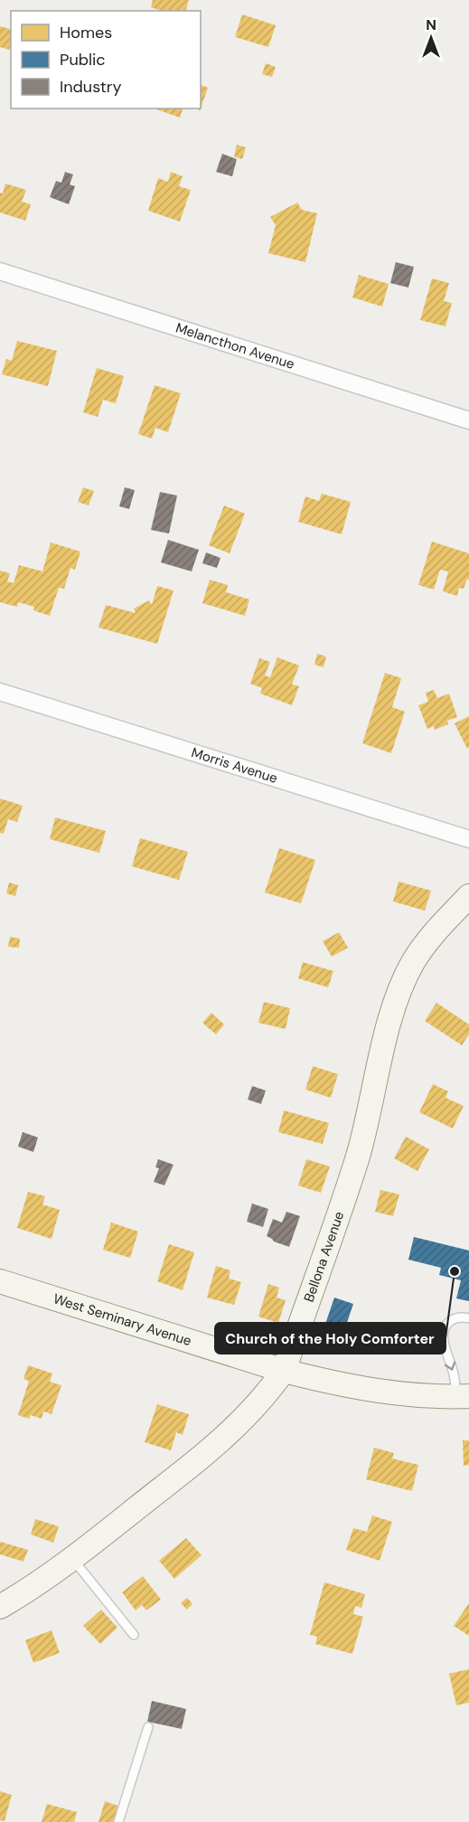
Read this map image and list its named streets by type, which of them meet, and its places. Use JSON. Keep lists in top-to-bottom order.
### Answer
{
  "streets": {
    "street": [
      "Melancthon Avenue",
      "Morris Avenue",
      "Bellona Avenue",
      "West Seminary Avenue"
    ]
  },
  "crossings": [
    ["Bellona Avenue", "West Seminary Avenue"]
  ],
  "places": ["Church of the Holy Comforter"],
  "legend": ["Homes", "Public", "Industry"],
  "north": "top"
}
